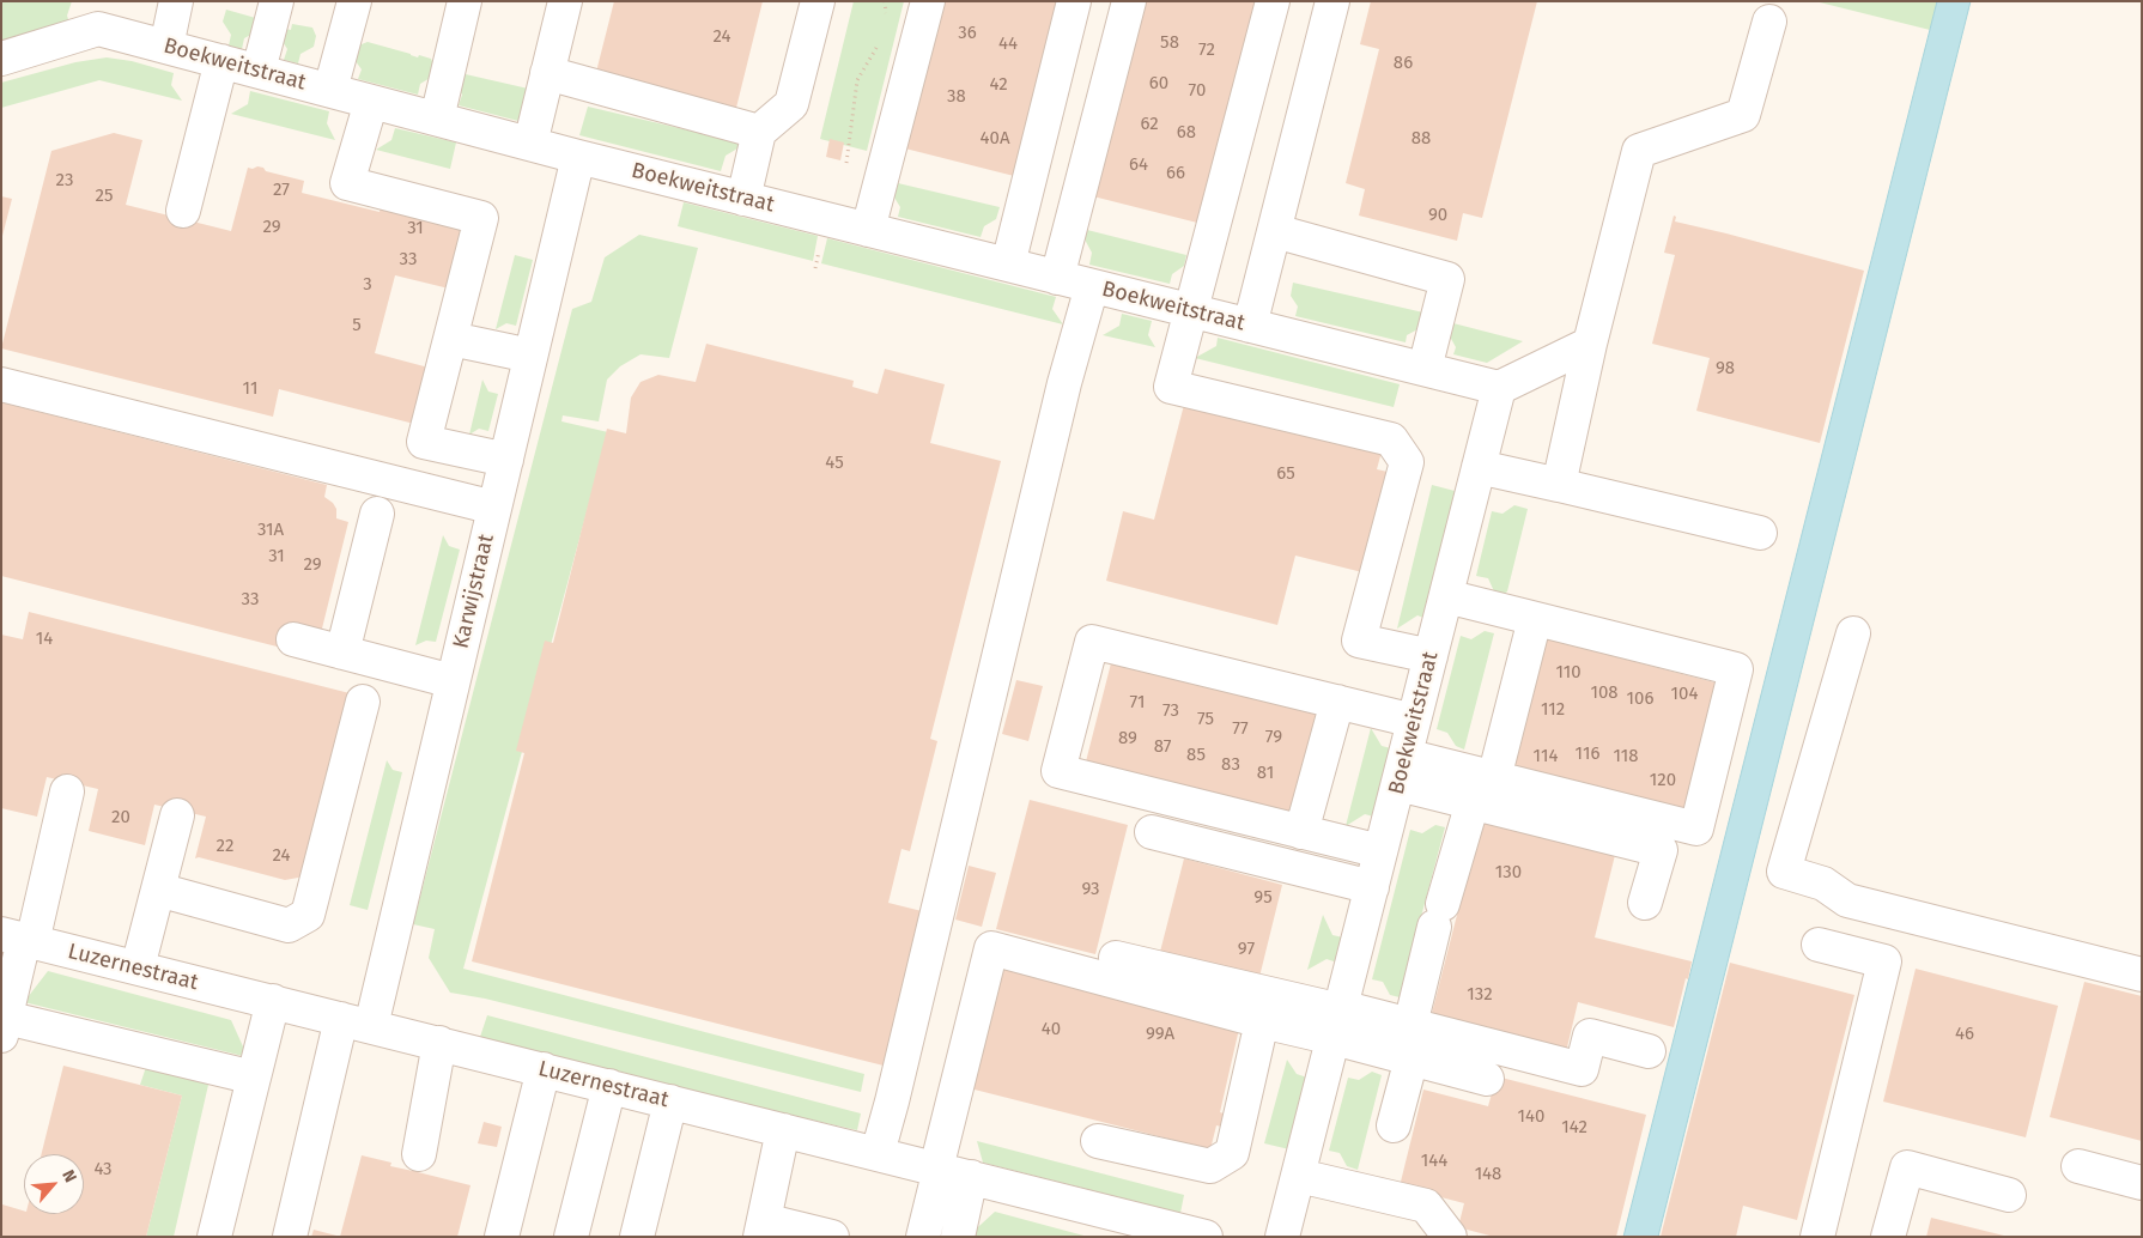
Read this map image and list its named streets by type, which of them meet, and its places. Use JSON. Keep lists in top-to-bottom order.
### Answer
{
  "streets": {
    "street": ["Boekweitstraat", "Karwijstraat", "Luzernestraat"]
  },
  "crossings": [
    ["Boekweitstraat", "Karwijstraat"],
    ["Karwijstraat", "Luzernestraat"]
  ],
  "house_numbers": [
    "36",
    "24",
    "58",
    "44",
    "72",
    "86",
    "60",
    "42",
    "70",
    "38",
    "62",
    "68",
    "40A",
    "88",
    "64",
    "66",
    "23",
    "27",
    "25",
    "90",
    "29",
    "31",
    "33",
    "3",
    "5",
    "98",
    "11",
    "45",
    "65",
    "31A",
    "31",
    "29",
    "33",
    "14",
    "110",
    "108",
    "104",
    "106",
    "71",
    "112",
    "73",
    "75",
    "77",
    "79",
    "89",
    "87",
    "116",
    "85",
    "114",
    "118",
    "83",
    "81",
    "120",
    "20",
    "22",
    "24",
    "130",
    "93",
    "95",
    "97",
    "132",
    "40",
    "99A",
    "46",
    "140",
    "142",
    "144",
    "43",
    "148"
  ],
  "north": "top right"
}
